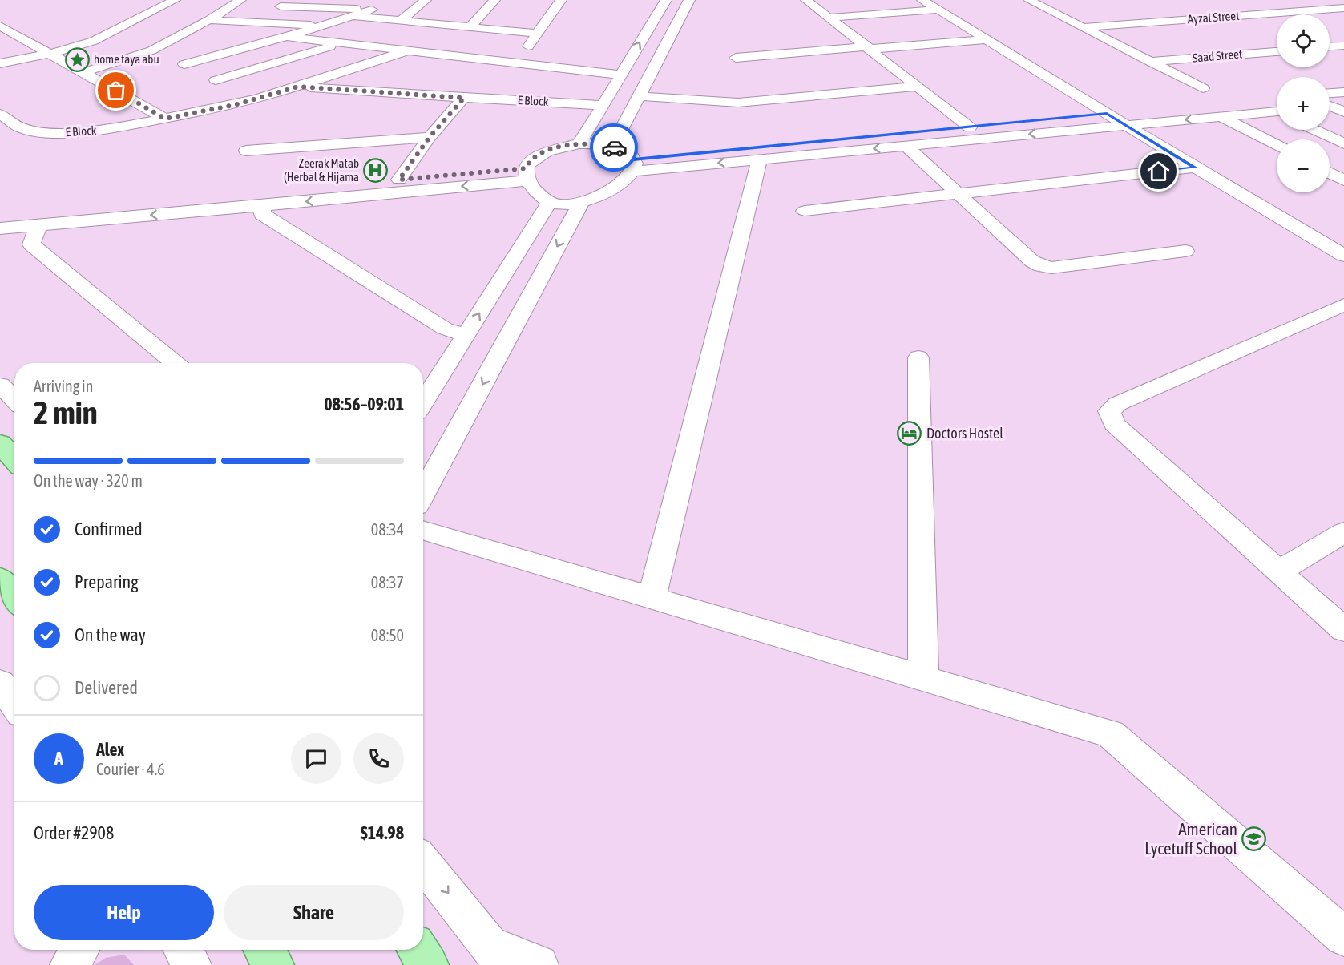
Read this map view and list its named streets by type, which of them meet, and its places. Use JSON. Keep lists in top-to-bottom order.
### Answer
{
  "streets": {
    "street": ["Ayzal Street", "Saad Street", "E Block"]
  },
  "places": {
    "place": ["home taya abu"],
    "hospital": ["Zeerak Matab (Herbal & Hijama"],
    "hotel": ["Doctors Hostel"],
    "school or university": ["American Lycetuff School"]
  },
  "page": {
    "map_buttons": ["+", "−"],
    "heading": ["2 min", "Arriving in", "08:56–09:01"],
    "panel": [
      "Alex",
      "Courier · 4.6",
      "Order #2908",
      "$14.98"
    ],
    "bar": "On the way · 320 m",
    "list": [
      ["Confirmed", "08:34"],
      ["Preparing", "08:37"],
      ["On the way", "08:50"],
      "Delivered"
    ],
    "round": "A",
    "buttons": ["Help", "Share"]
  }
}
